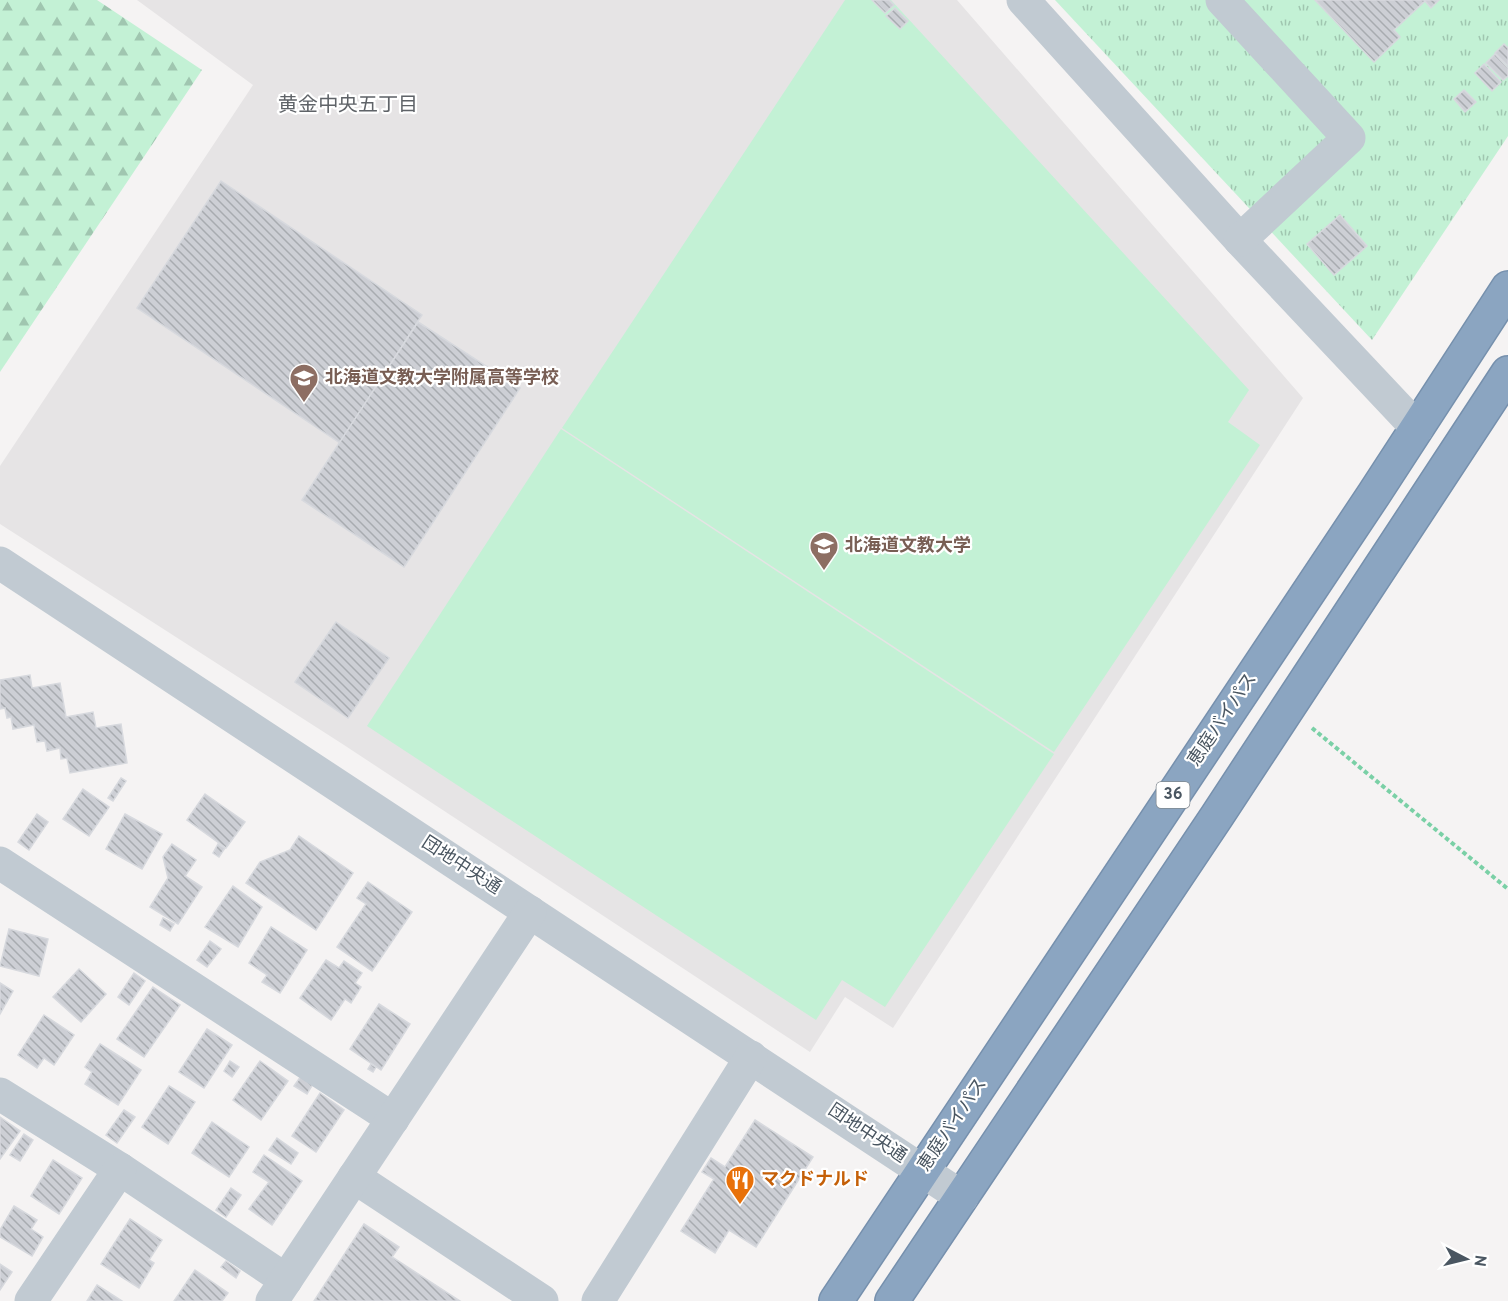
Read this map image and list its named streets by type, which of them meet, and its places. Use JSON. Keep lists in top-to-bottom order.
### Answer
{
  "streets": {
    "highway": ["恵庭バイパス", "36"],
    "street": ["団地中央通"]
  },
  "crossings": [
    ["恵庭バイパス", "団地中央通"]
  ],
  "districts": ["黄金中央五丁目"],
  "places": {
    "school or university": ["北海道文教大学附属高等学校", "北海道文教大学"],
    "restaurant": ["マクドナルド"]
  },
  "north": "right"
}
